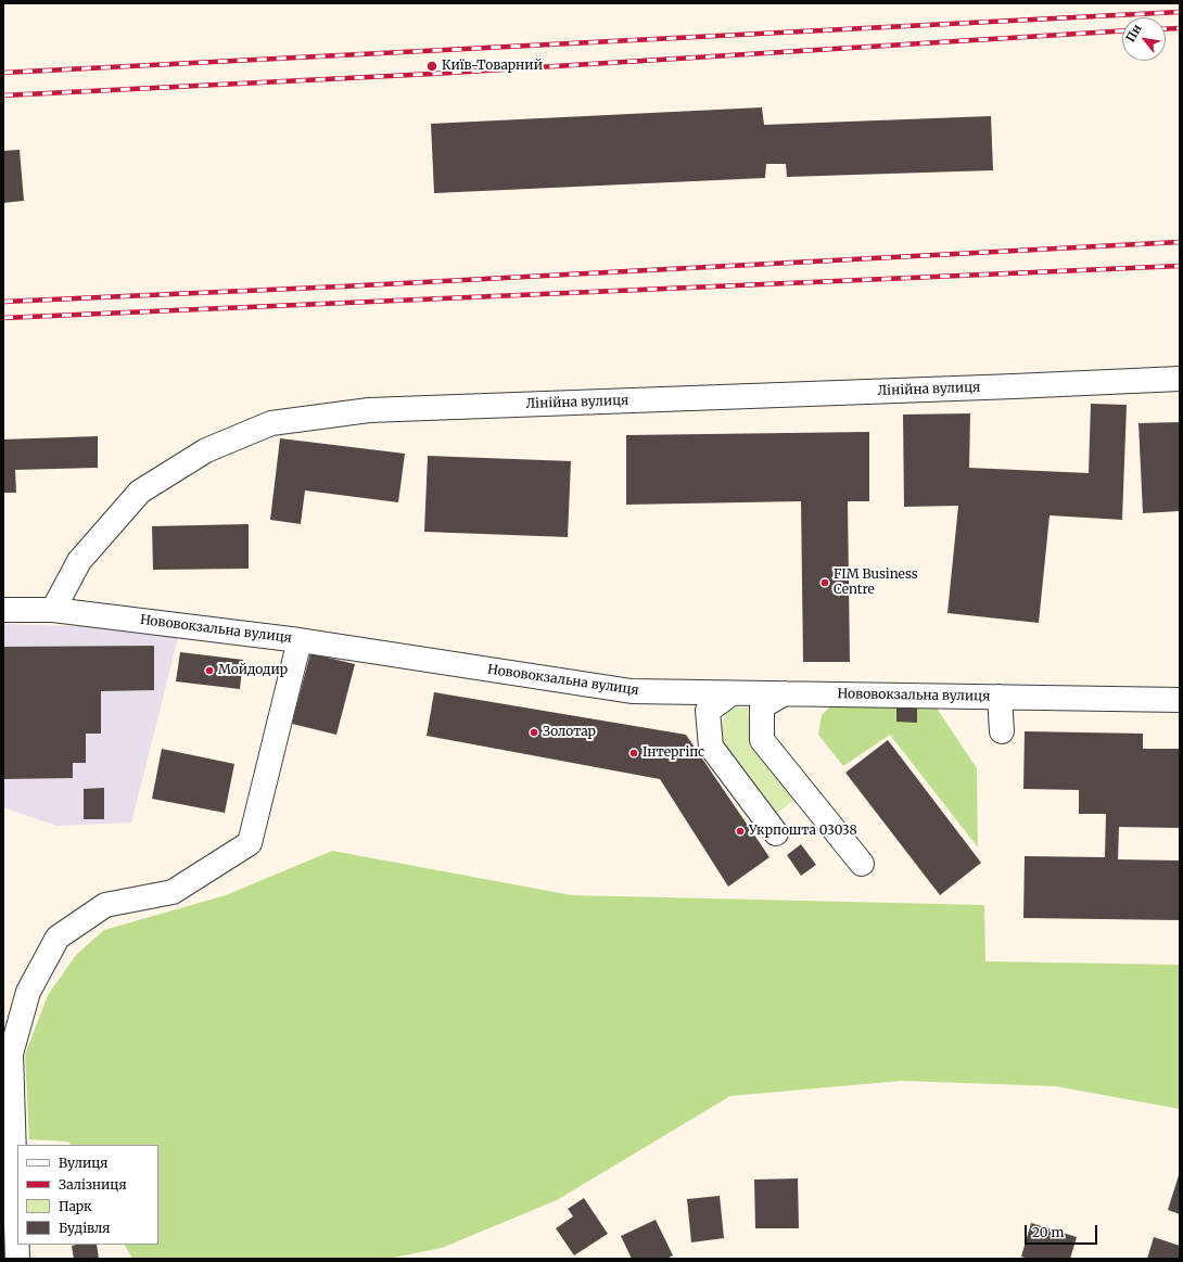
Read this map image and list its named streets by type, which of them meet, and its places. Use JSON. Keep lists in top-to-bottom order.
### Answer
{
  "streets": {
    "street": ["Лінійна вулиця", "Нововокзальна вулиця"]
  },
  "crossings": [
    ["Лінійна вулиця", "Нововокзальна вулиця"]
  ],
  "places": [
    "Київ-Товарний",
    "FIM Business Centre",
    "Мойдодир",
    "Золотар",
    "Інтергіпс",
    "Укрпошта 03038"
  ],
  "legend": [
    "Вулиця",
    "Залізниця",
    "Парк",
    "Будівля"
  ],
  "scale_bar": "20 m",
  "north": "top left"
}
